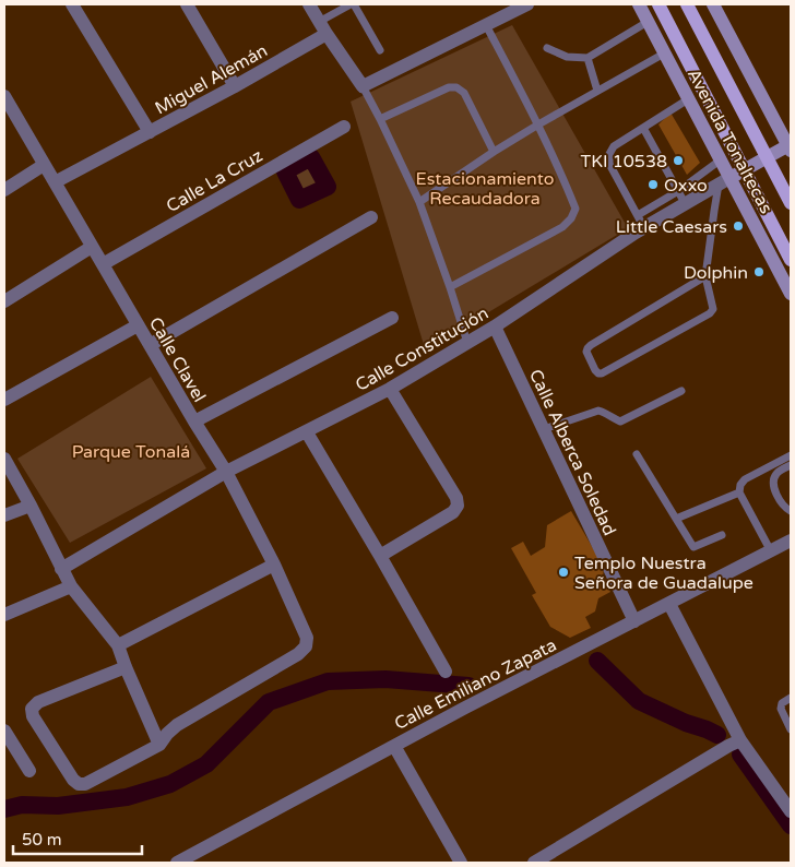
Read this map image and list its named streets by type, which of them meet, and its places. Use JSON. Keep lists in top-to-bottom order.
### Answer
{
  "streets": {
    "main road": ["Avenida Tonaltecas", "Calle Constitución"],
    "street": [
      "Miguel Alemán",
      "Calle La Cruz",
      "Calle Clavel",
      "Calle Alberca Soledad",
      "Calle Emiliano Zapata"
    ]
  },
  "crossings": [
    ["Miguel Alemán", "Calle Clavel"],
    ["Avenida Tonaltecas", "Calle Constitución"],
    ["Calle La Cruz", "Calle Clavel"],
    ["Calle Constitución", "Calle Clavel"],
    ["Calle Constitución", "Calle Alberca Soledad"],
    ["Calle Alberca Soledad", "Calle Emiliano Zapata"]
  ],
  "parks": ["Estacionamiento Recaudadora", "Parque Tonalá"],
  "places": [
    "TKI 10538",
    "Oxxo",
    "Little Caesars",
    "Dolphin",
    "Templo Nuestra Señora de Guadalupe"
  ],
  "scale_bar": "50 m"
}
